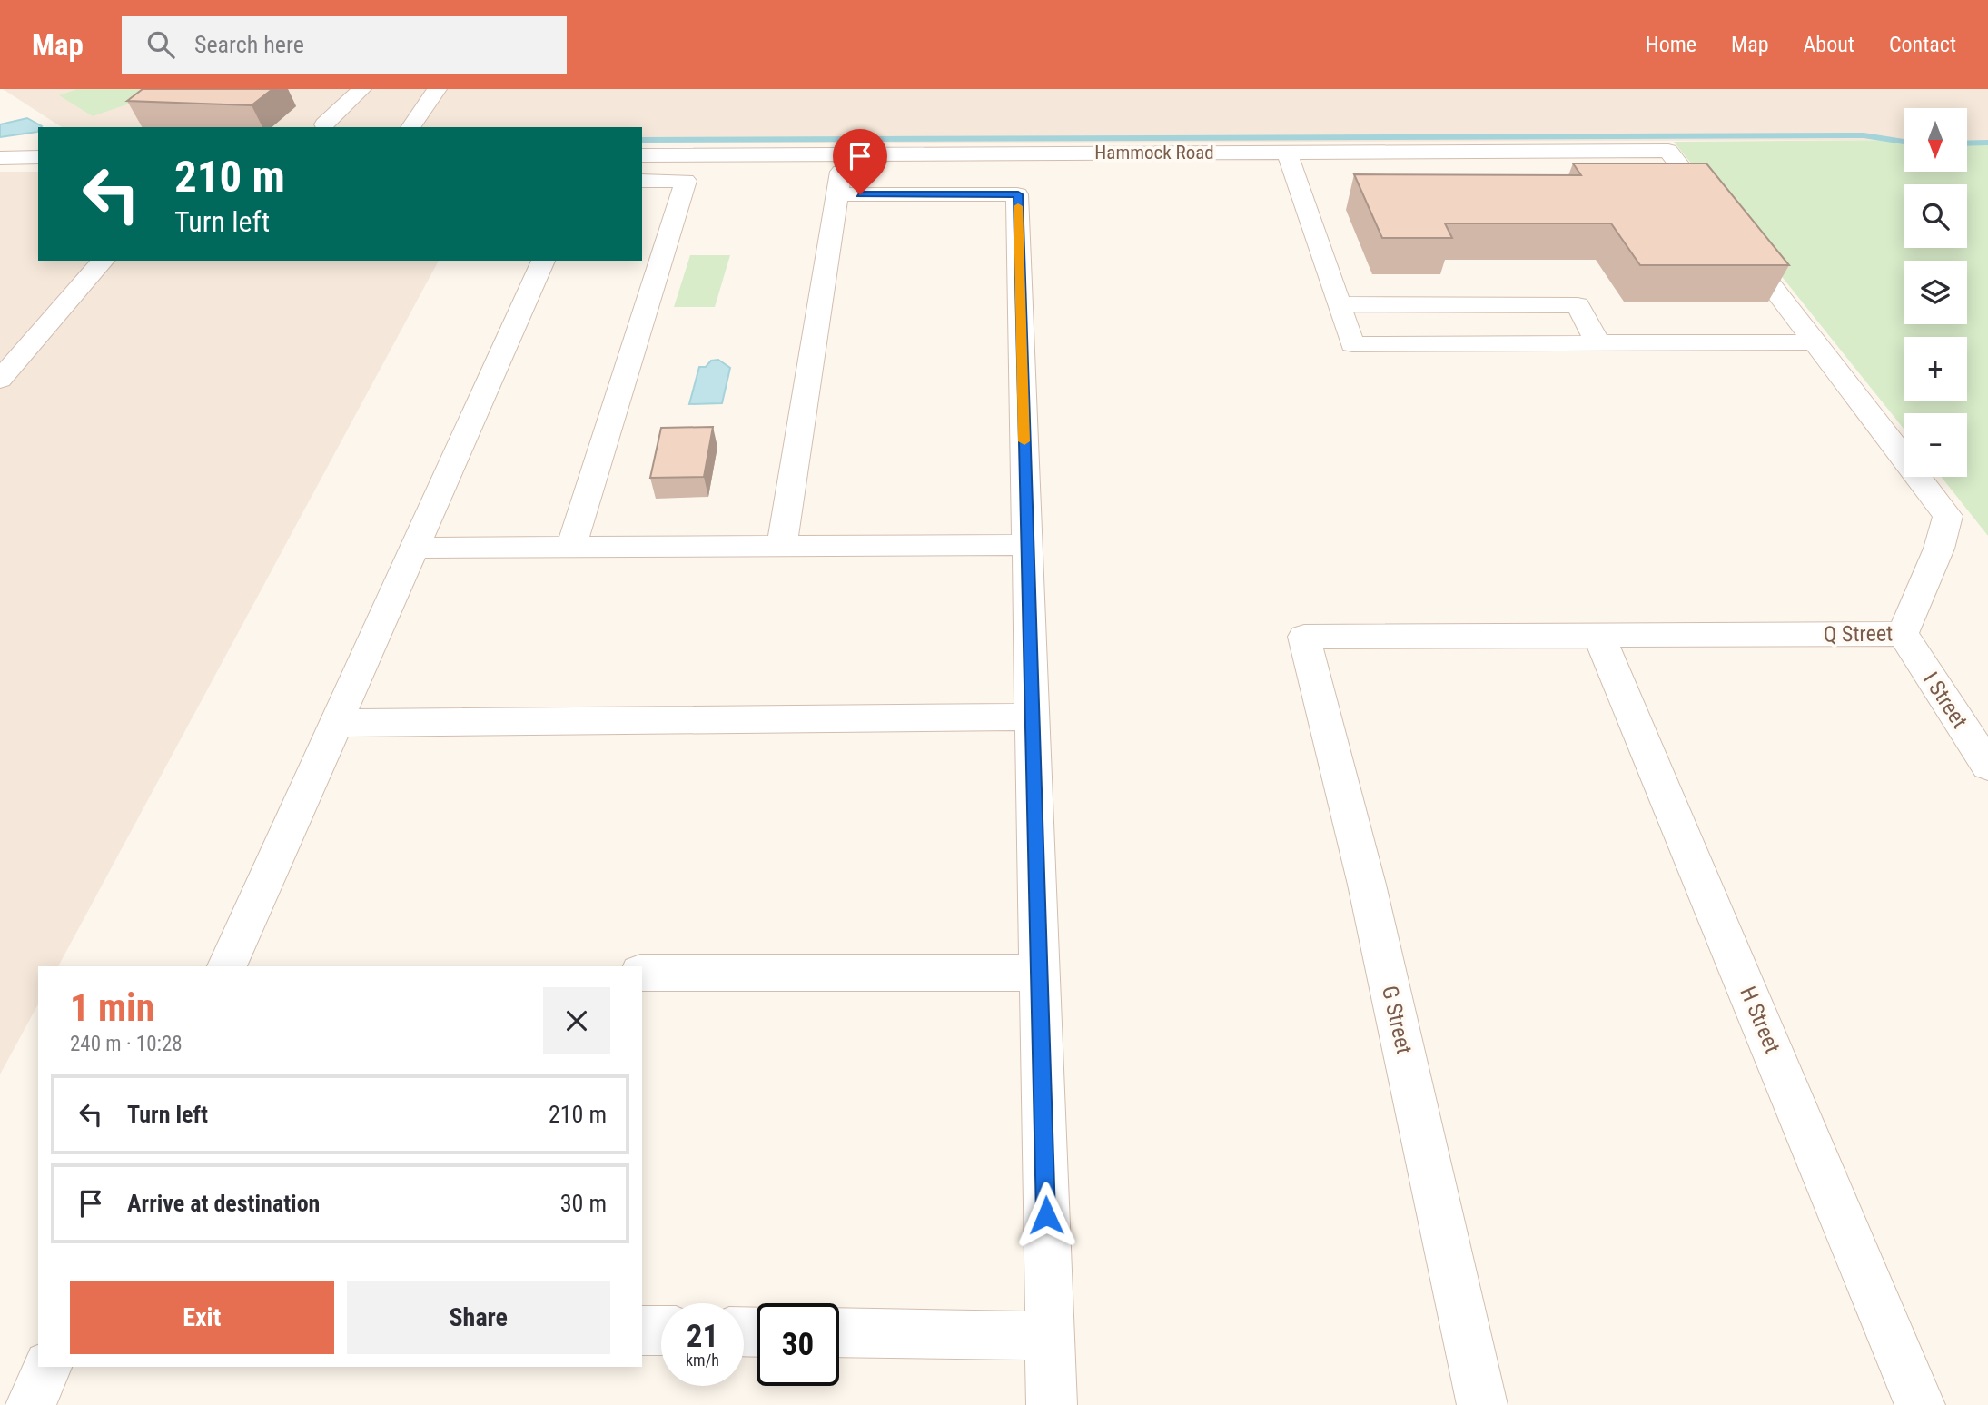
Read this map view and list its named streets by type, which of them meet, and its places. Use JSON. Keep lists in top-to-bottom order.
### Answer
{
  "streets": {
    "street": [
      "Hammock Road",
      "Q Street",
      "I Street",
      "G Street",
      "H Street"
    ]
  },
  "crossings": [
    ["Hammock Road", "Q Street"],
    ["Q Street", "I Street"],
    ["Q Street", "G Street"],
    ["Q Street", "H Street"]
  ],
  "north": "bottom",
  "page": {
    "header": "Map",
    "search": "Search here",
    "nav": [
      "Home",
      "Map",
      "About",
      "Contact"
    ],
    "map_buttons": ["+", "−"],
    "turn": ["210 m", "Turn left"],
    "heading": ["1 min", "240 m · 10:28"],
    "list": [
      {
        "name": "Turn left",
        "value": "210 m"
      },
      {
        "name": "Arrive at destination",
        "value": "30 m"
      }
    ],
    "buttons": ["Exit", "Share"],
    "speed": "21 km/h",
    "limit": "30"
  }
}
